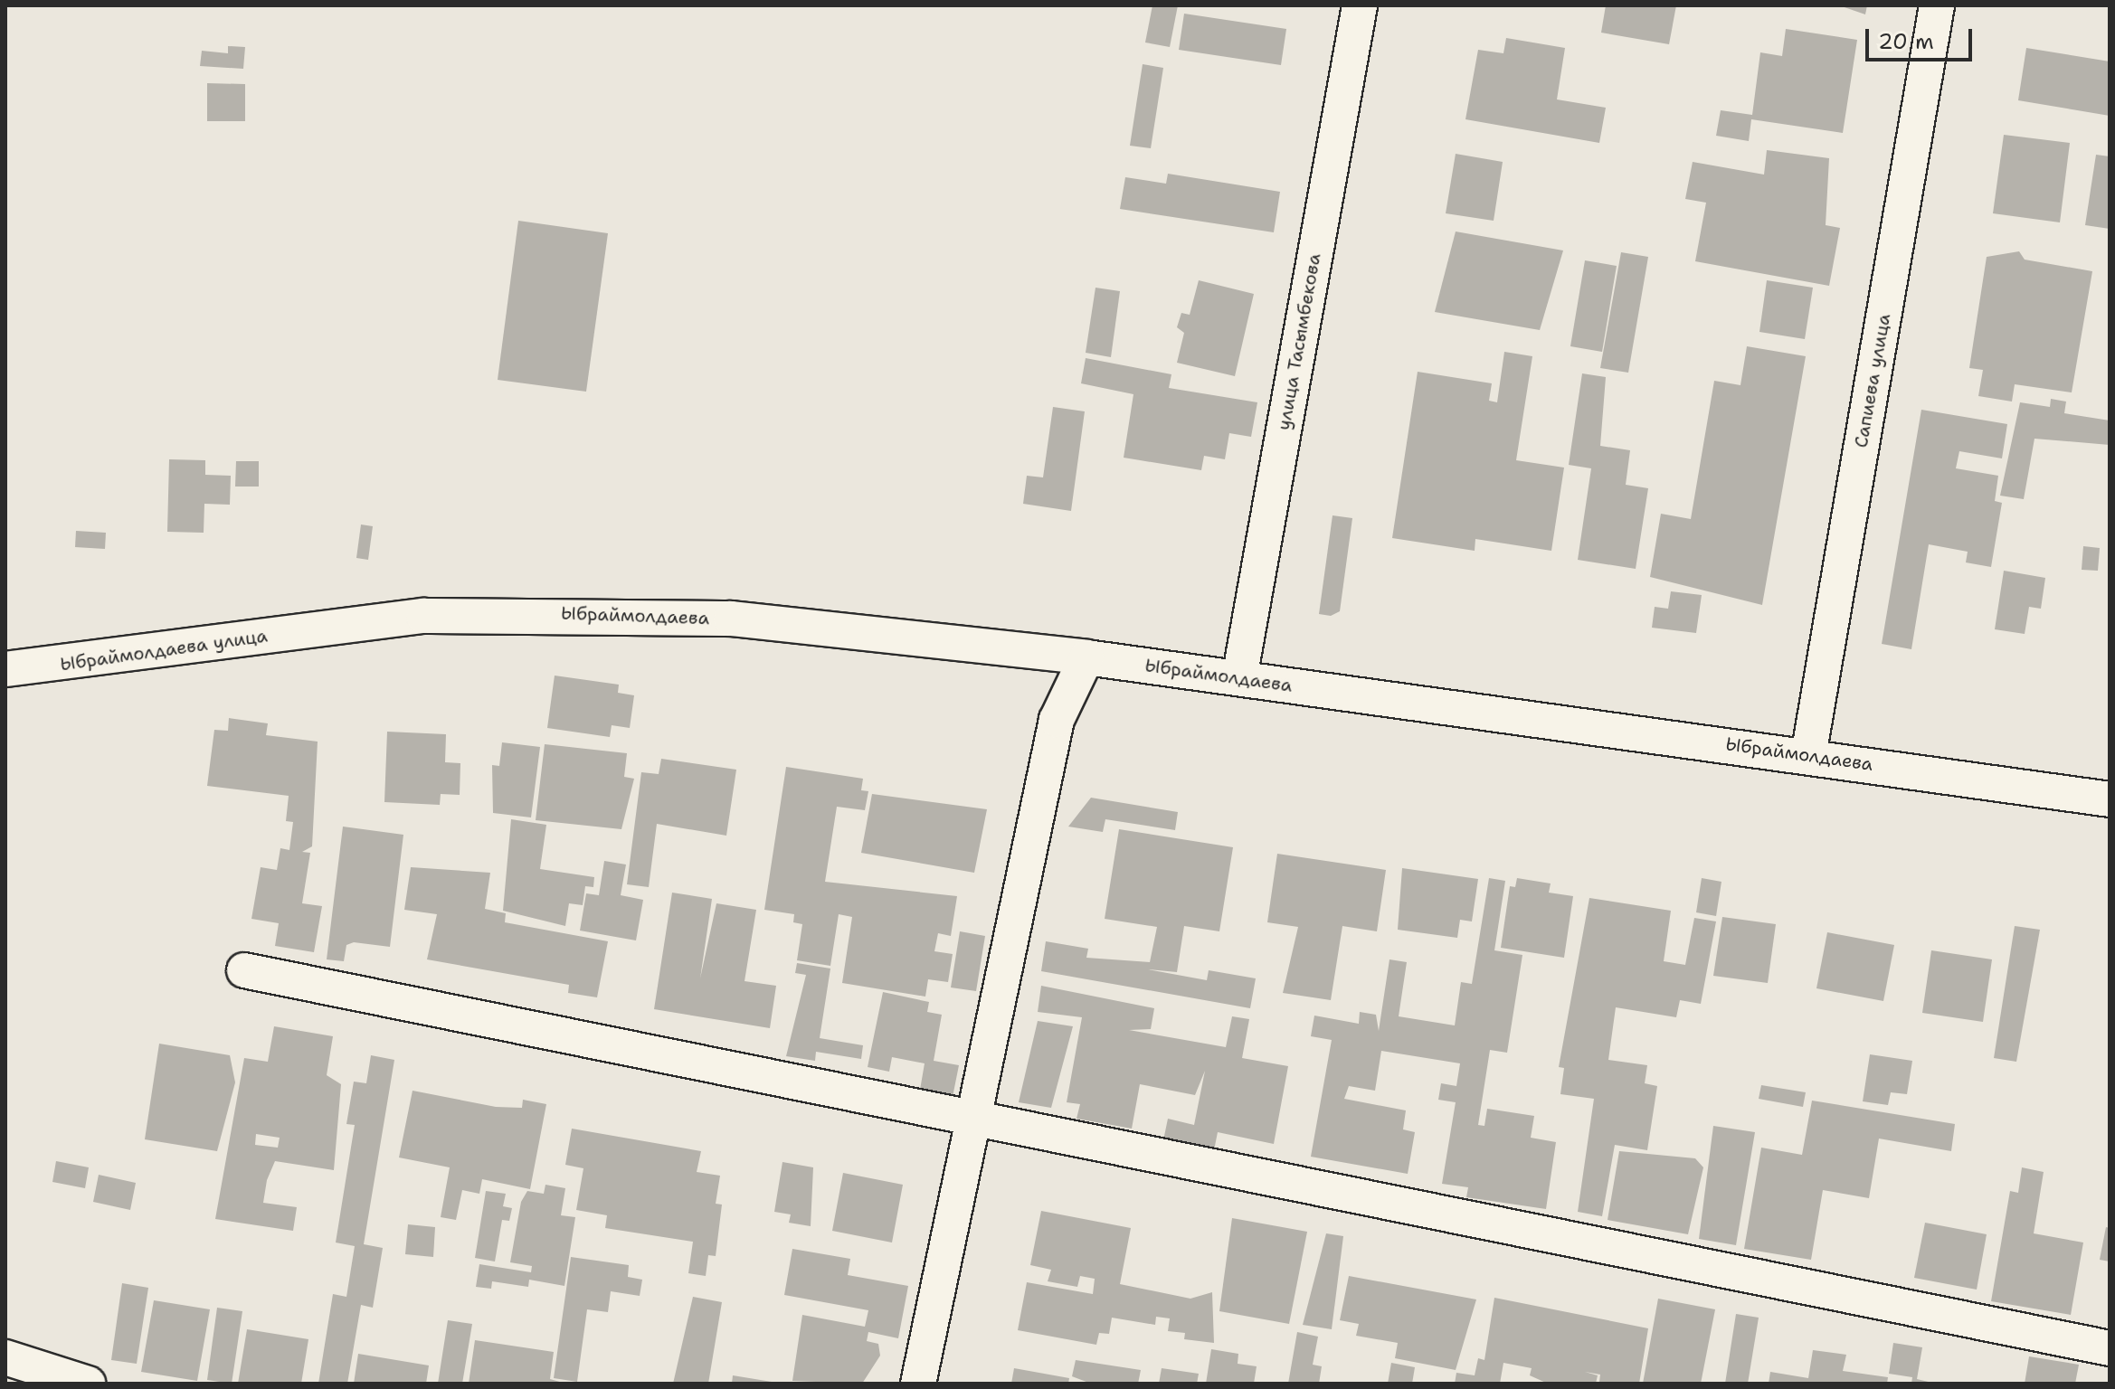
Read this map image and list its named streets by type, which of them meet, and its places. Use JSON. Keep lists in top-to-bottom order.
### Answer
{
  "streets": {
    "street": [
      "улица Тасымбекова",
      "Сапиева улица",
      "Ыбраймолдаева",
      "Ыбраймолдаева улица"
    ]
  },
  "crossings": [
    ["улица Тасымбекова", "Ыбраймолдаева"],
    ["Сапиева улица", "Ыбраймолдаева"],
    ["Ыбраймолдаева", "Ыбраймолдаева улица"]
  ],
  "scale_bar": "20 m"
}
